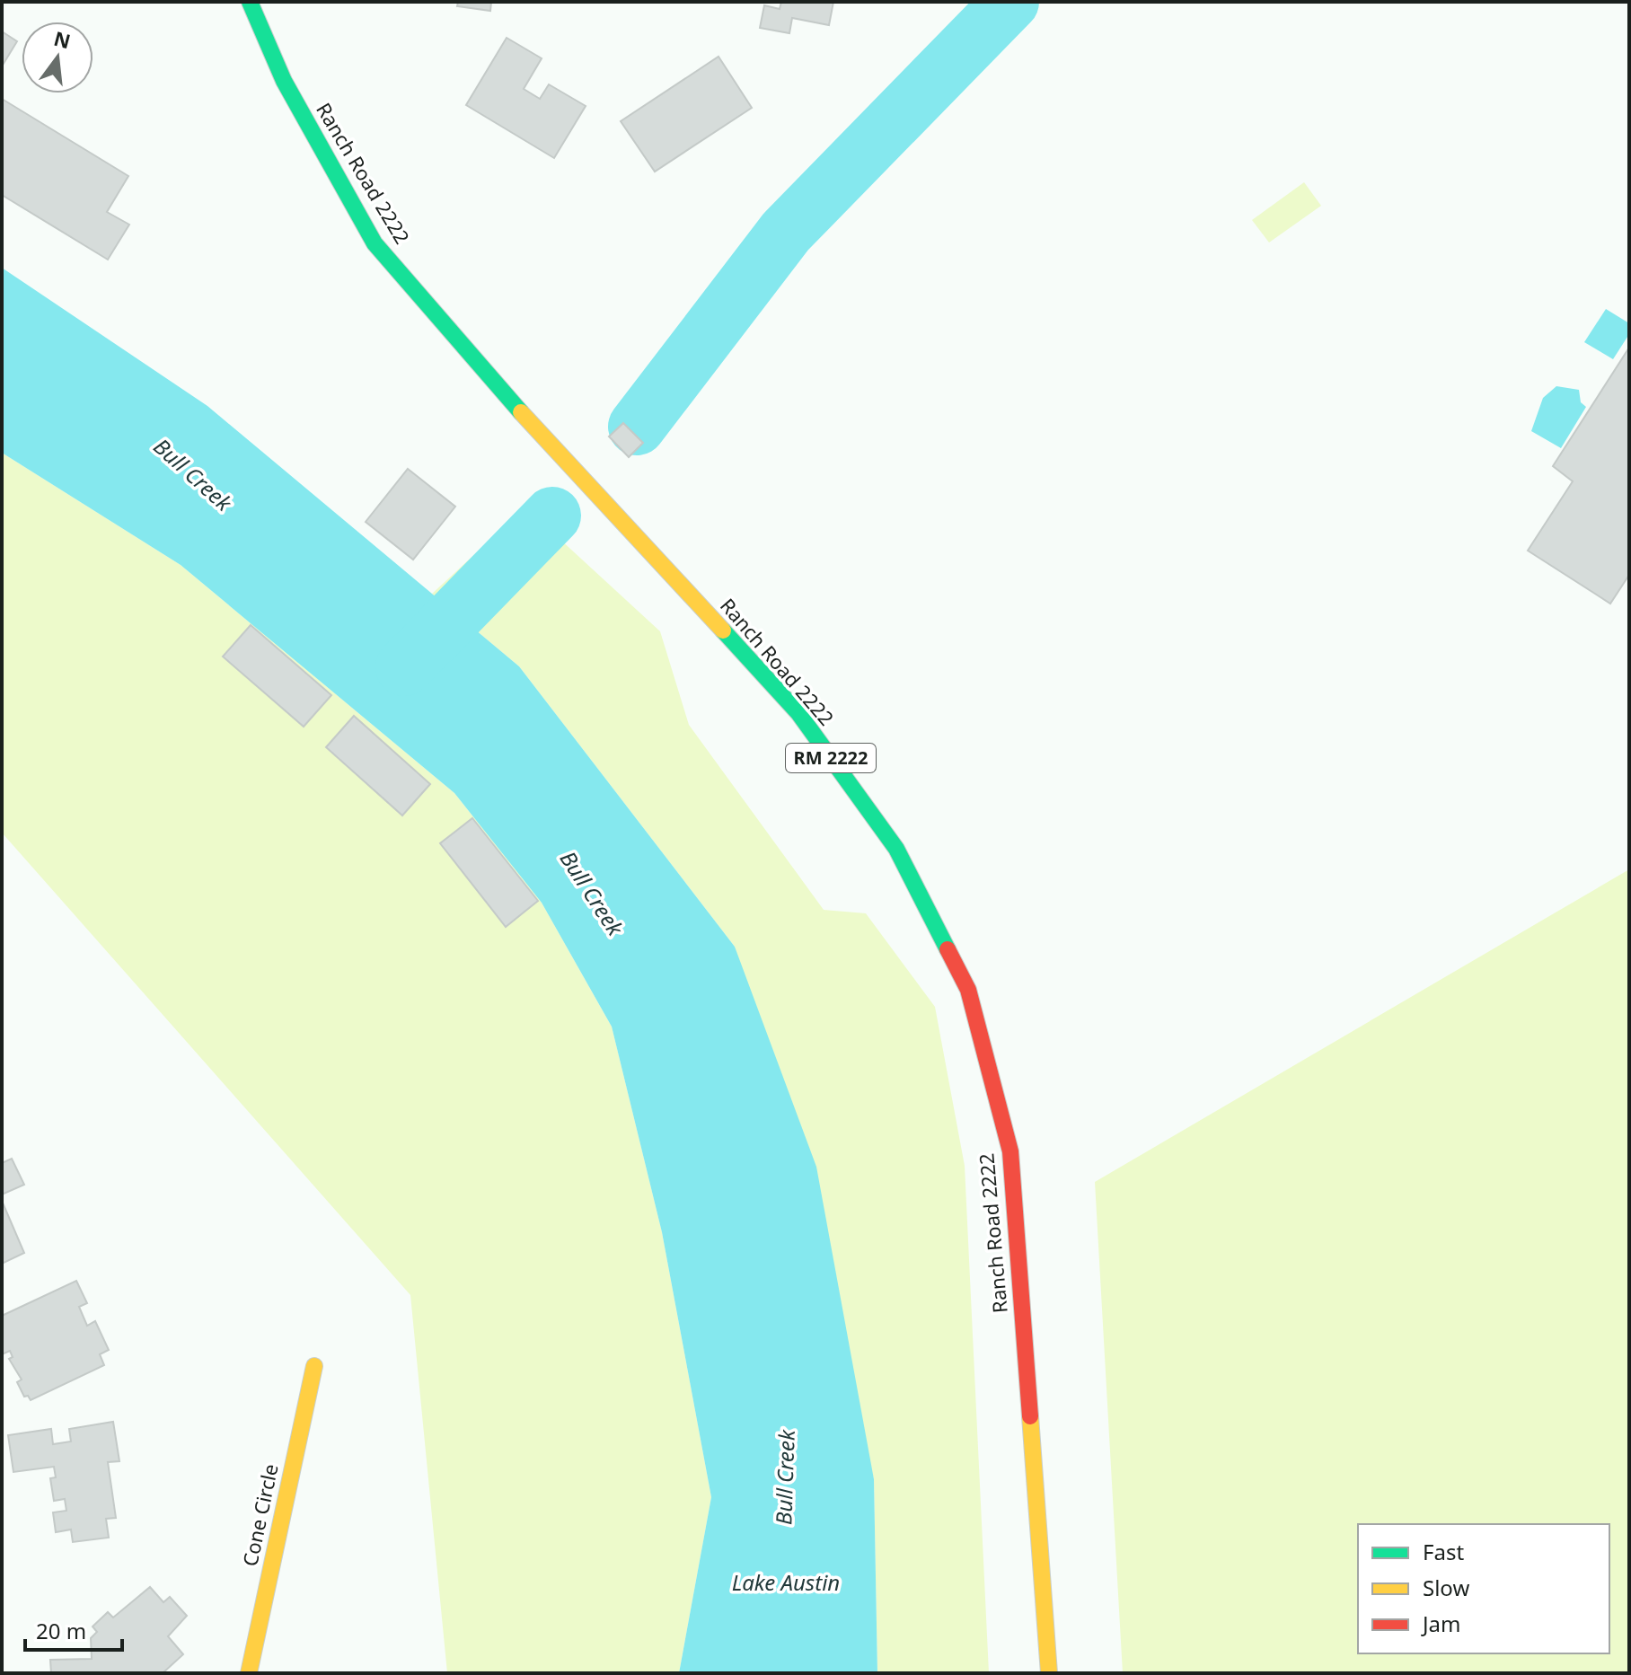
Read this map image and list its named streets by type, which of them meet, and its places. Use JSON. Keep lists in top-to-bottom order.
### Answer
{
  "streets": {
    "main road": ["Ranch Road 2222", "RM 2222", "Cone Circle"]
  },
  "water": ["Bull Creek", "Lake Austin"],
  "legend": ["Fast", "Slow", "Jam"],
  "scale_bar": "20 m",
  "north": "top"
}
